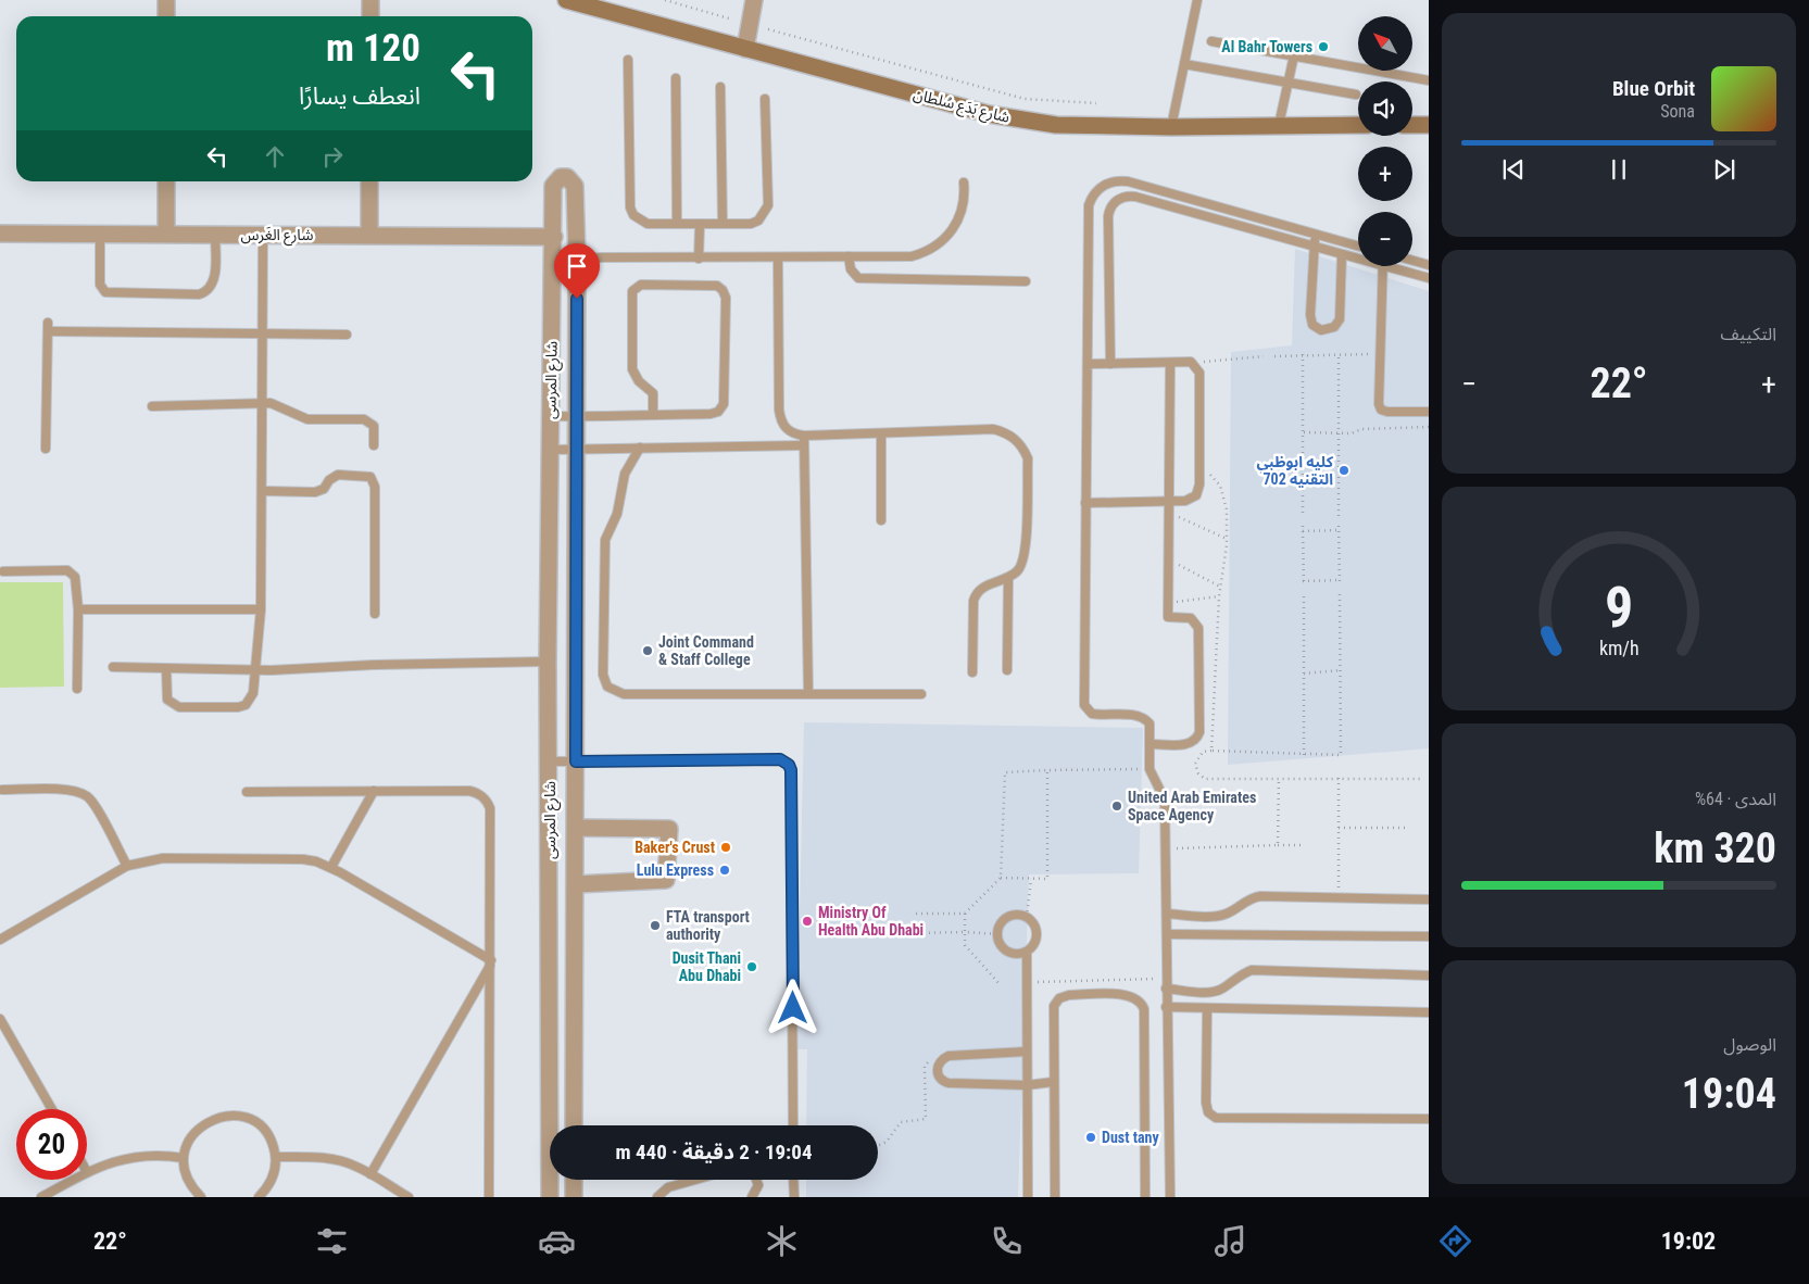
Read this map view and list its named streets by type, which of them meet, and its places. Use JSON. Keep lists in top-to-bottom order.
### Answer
{
  "streets": {
    "street": ["شارع بَدَع سُلطان", "شارع الغَرس", "شارع المرسى"]
  },
  "crossings": [
    ["شارع الغَرس", "شارع المرسى"]
  ],
  "places": [
    "Al Bahr Towers",
    "كليه ابوظبي التقنيه 702",
    "Joint Command & Staff College",
    "United Arab Emirates Space Agency",
    "Baker's Crust",
    "Lulu Express",
    "Ministry Of Health Abu Dhabi",
    "FTA transport authority",
    "Dusit Thani Abu Dhabi",
    "Dust tany"
  ],
  "north": "top left",
  "page": {
    "map_buttons": ["+", "−"],
    "turn": ["120 m", "انعطف يسارًا"],
    "song": ["Blue Orbit", "Sona"],
    "tile": [
      "التكييف",
      ["المدى · 64%", "320 km"],
      ["الوصول", "19:04"]
    ],
    "heat": ["−", "22°", "+"],
    "limit": "20",
    "trip": "19:04 · 2 دقيقة · 440 m",
    "tabs": ["19:02", "22°"],
    "gauge": ["9", "km/h"]
  }
}
